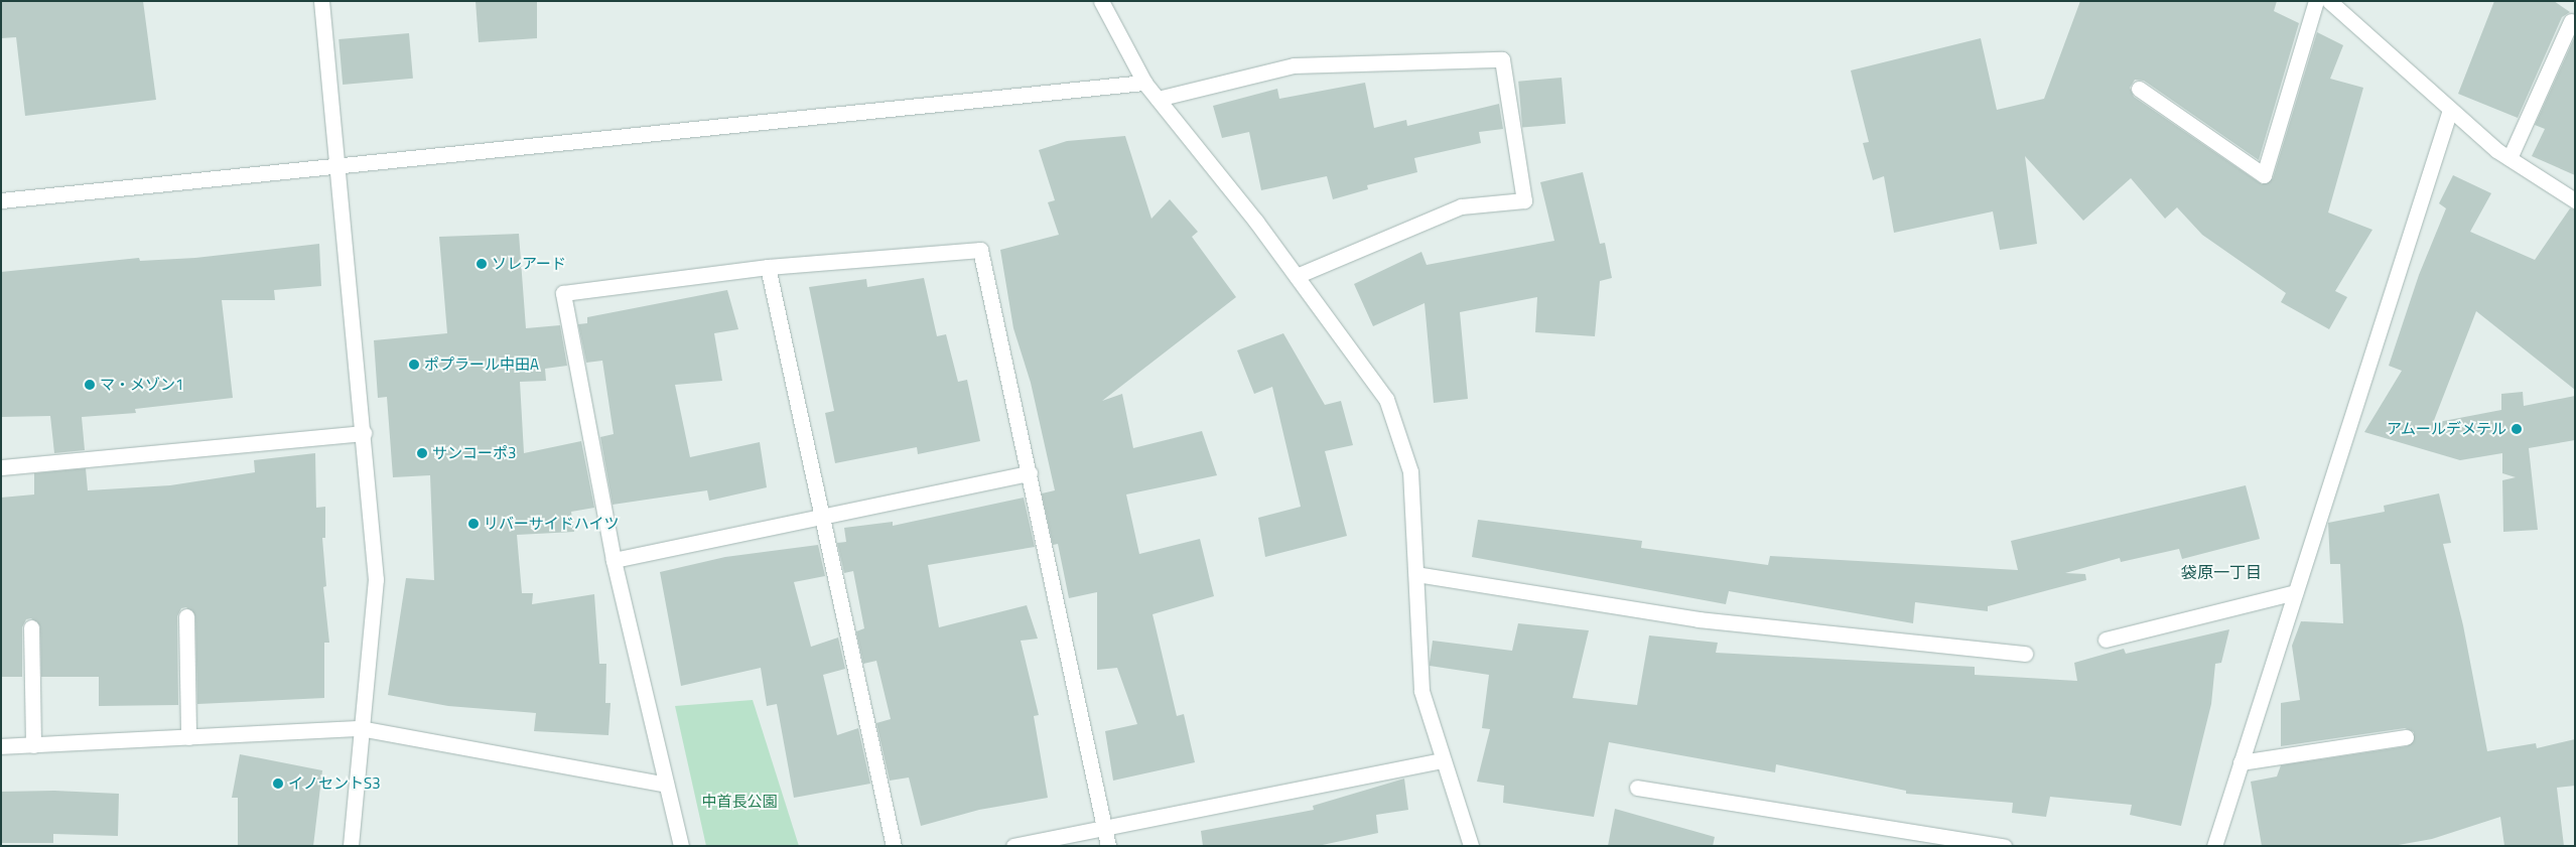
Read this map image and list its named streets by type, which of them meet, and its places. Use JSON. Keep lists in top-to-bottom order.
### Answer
{
  "districts": ["袋原一丁目"],
  "parks": ["中首長公園"],
  "places": [
    "ソレアード",
    "ポプラール中田A",
    "マ・メゾン1",
    "アムールデメテル",
    "サンコーポ3",
    "リバーサイドハイツ",
    "イノセントS3"
  ]
}
